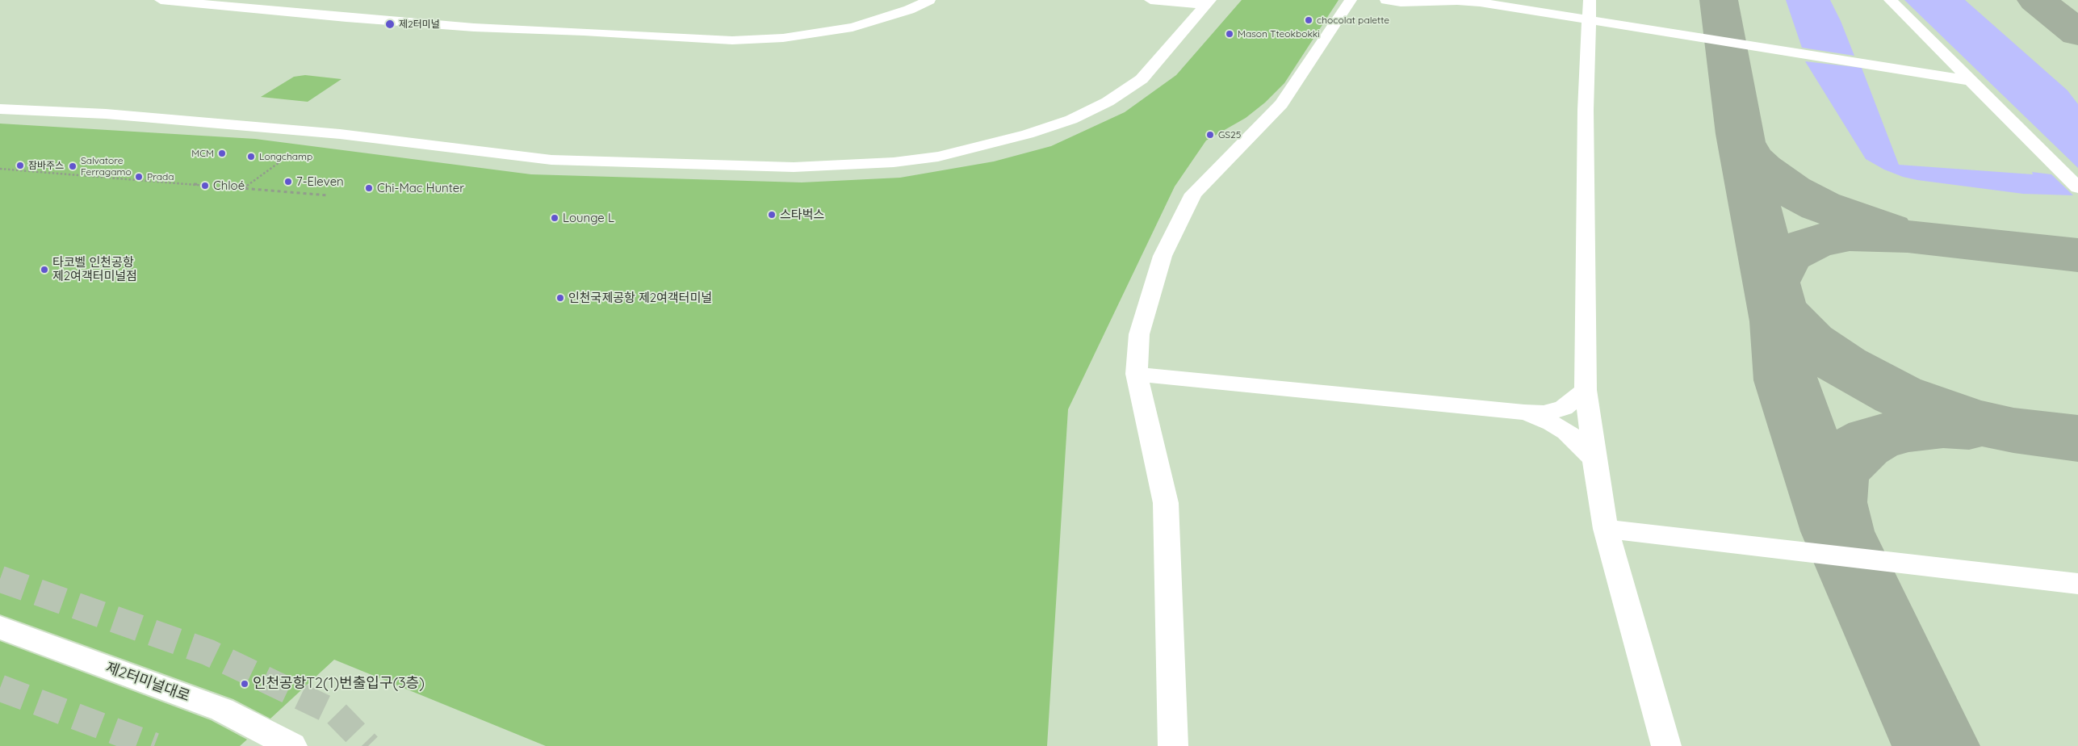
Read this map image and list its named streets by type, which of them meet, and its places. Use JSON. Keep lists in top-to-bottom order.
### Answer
{
  "streets": {
    "lane": ["제2터미널대로"]
  },
  "places": [
    "chocolat palette",
    "제2터미널",
    "Mason Tteokbokki",
    "GS25",
    "MCM",
    "Longchamp",
    "잠바주스",
    "Salvatore Ferragamo",
    "Prada",
    "7-Eleven",
    "Chloé",
    "Chi-Mac Hunter",
    "스타벅스",
    "Lounge L",
    "타코벨 인천공항 제2여객터미널점",
    "인천국제공항 제2여객터미널",
    "인천공항T2(1)번출입구(3층)"
  ]
}
